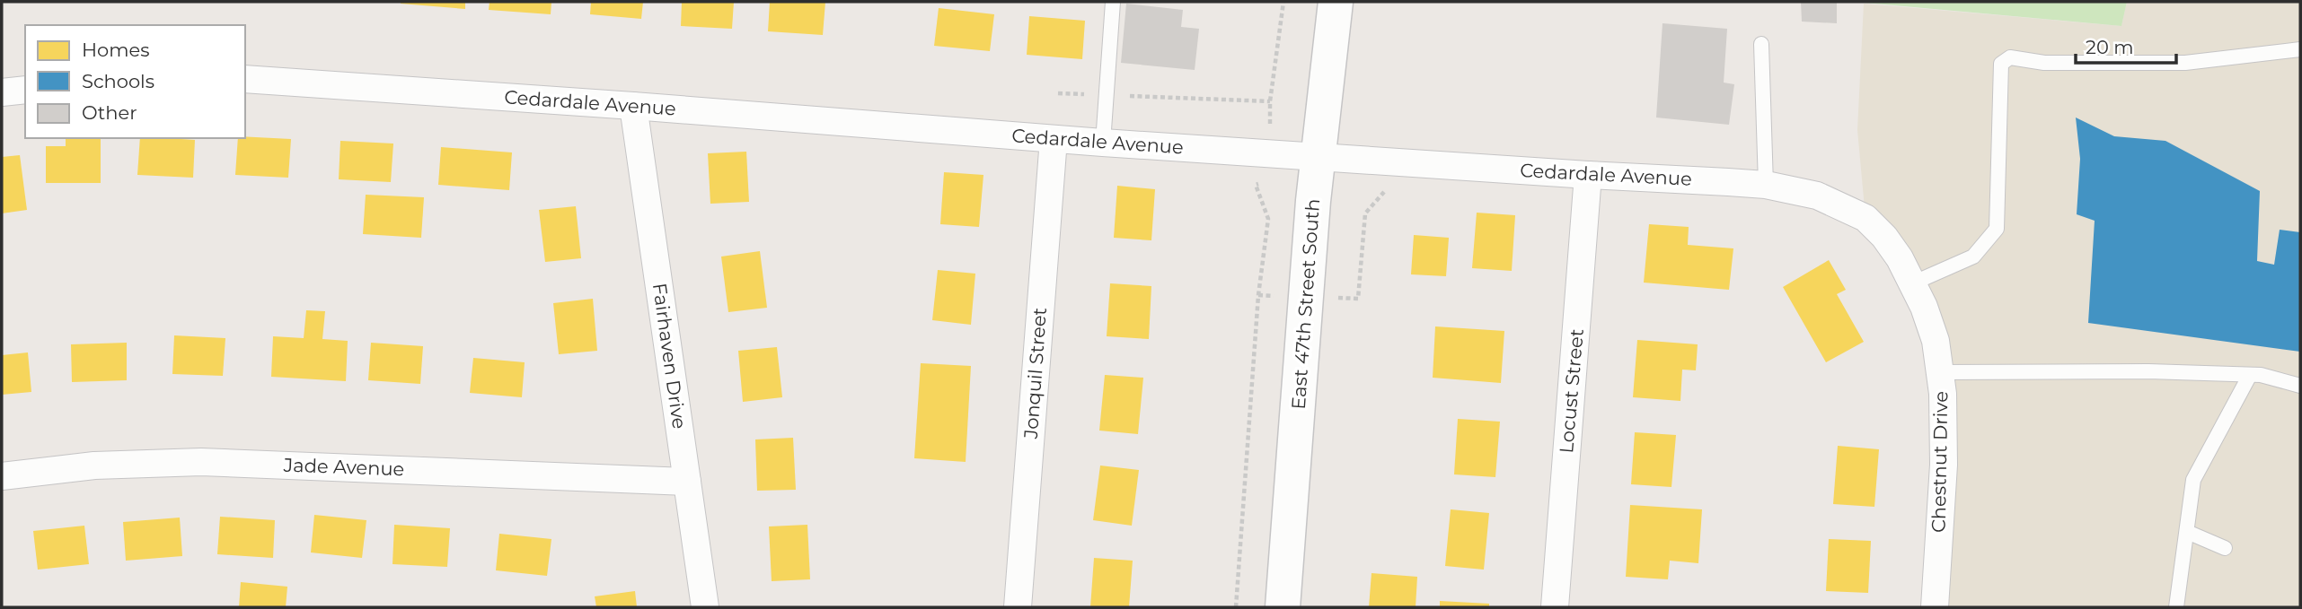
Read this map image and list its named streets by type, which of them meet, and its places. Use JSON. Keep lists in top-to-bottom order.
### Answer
{
  "streets": {
    "main road": ["East 47th Street South"],
    "street": [
      "Cedardale Avenue",
      "Fairhaven Drive",
      "Jonquil Street",
      "Locust Street",
      "Chestnut Drive",
      "Jade Avenue"
    ]
  },
  "crossings": [
    ["Cedardale Avenue", "East 47th Street South"],
    ["Cedardale Avenue", "Fairhaven Drive"],
    ["Cedardale Avenue", "Jonquil Street"],
    ["Cedardale Avenue", "Locust Street"],
    ["Cedardale Avenue", "Chestnut Drive"],
    ["Fairhaven Drive", "Jade Avenue"]
  ],
  "legend": ["Homes", "Schools", "Other"],
  "scale_bar": "20 m"
}
